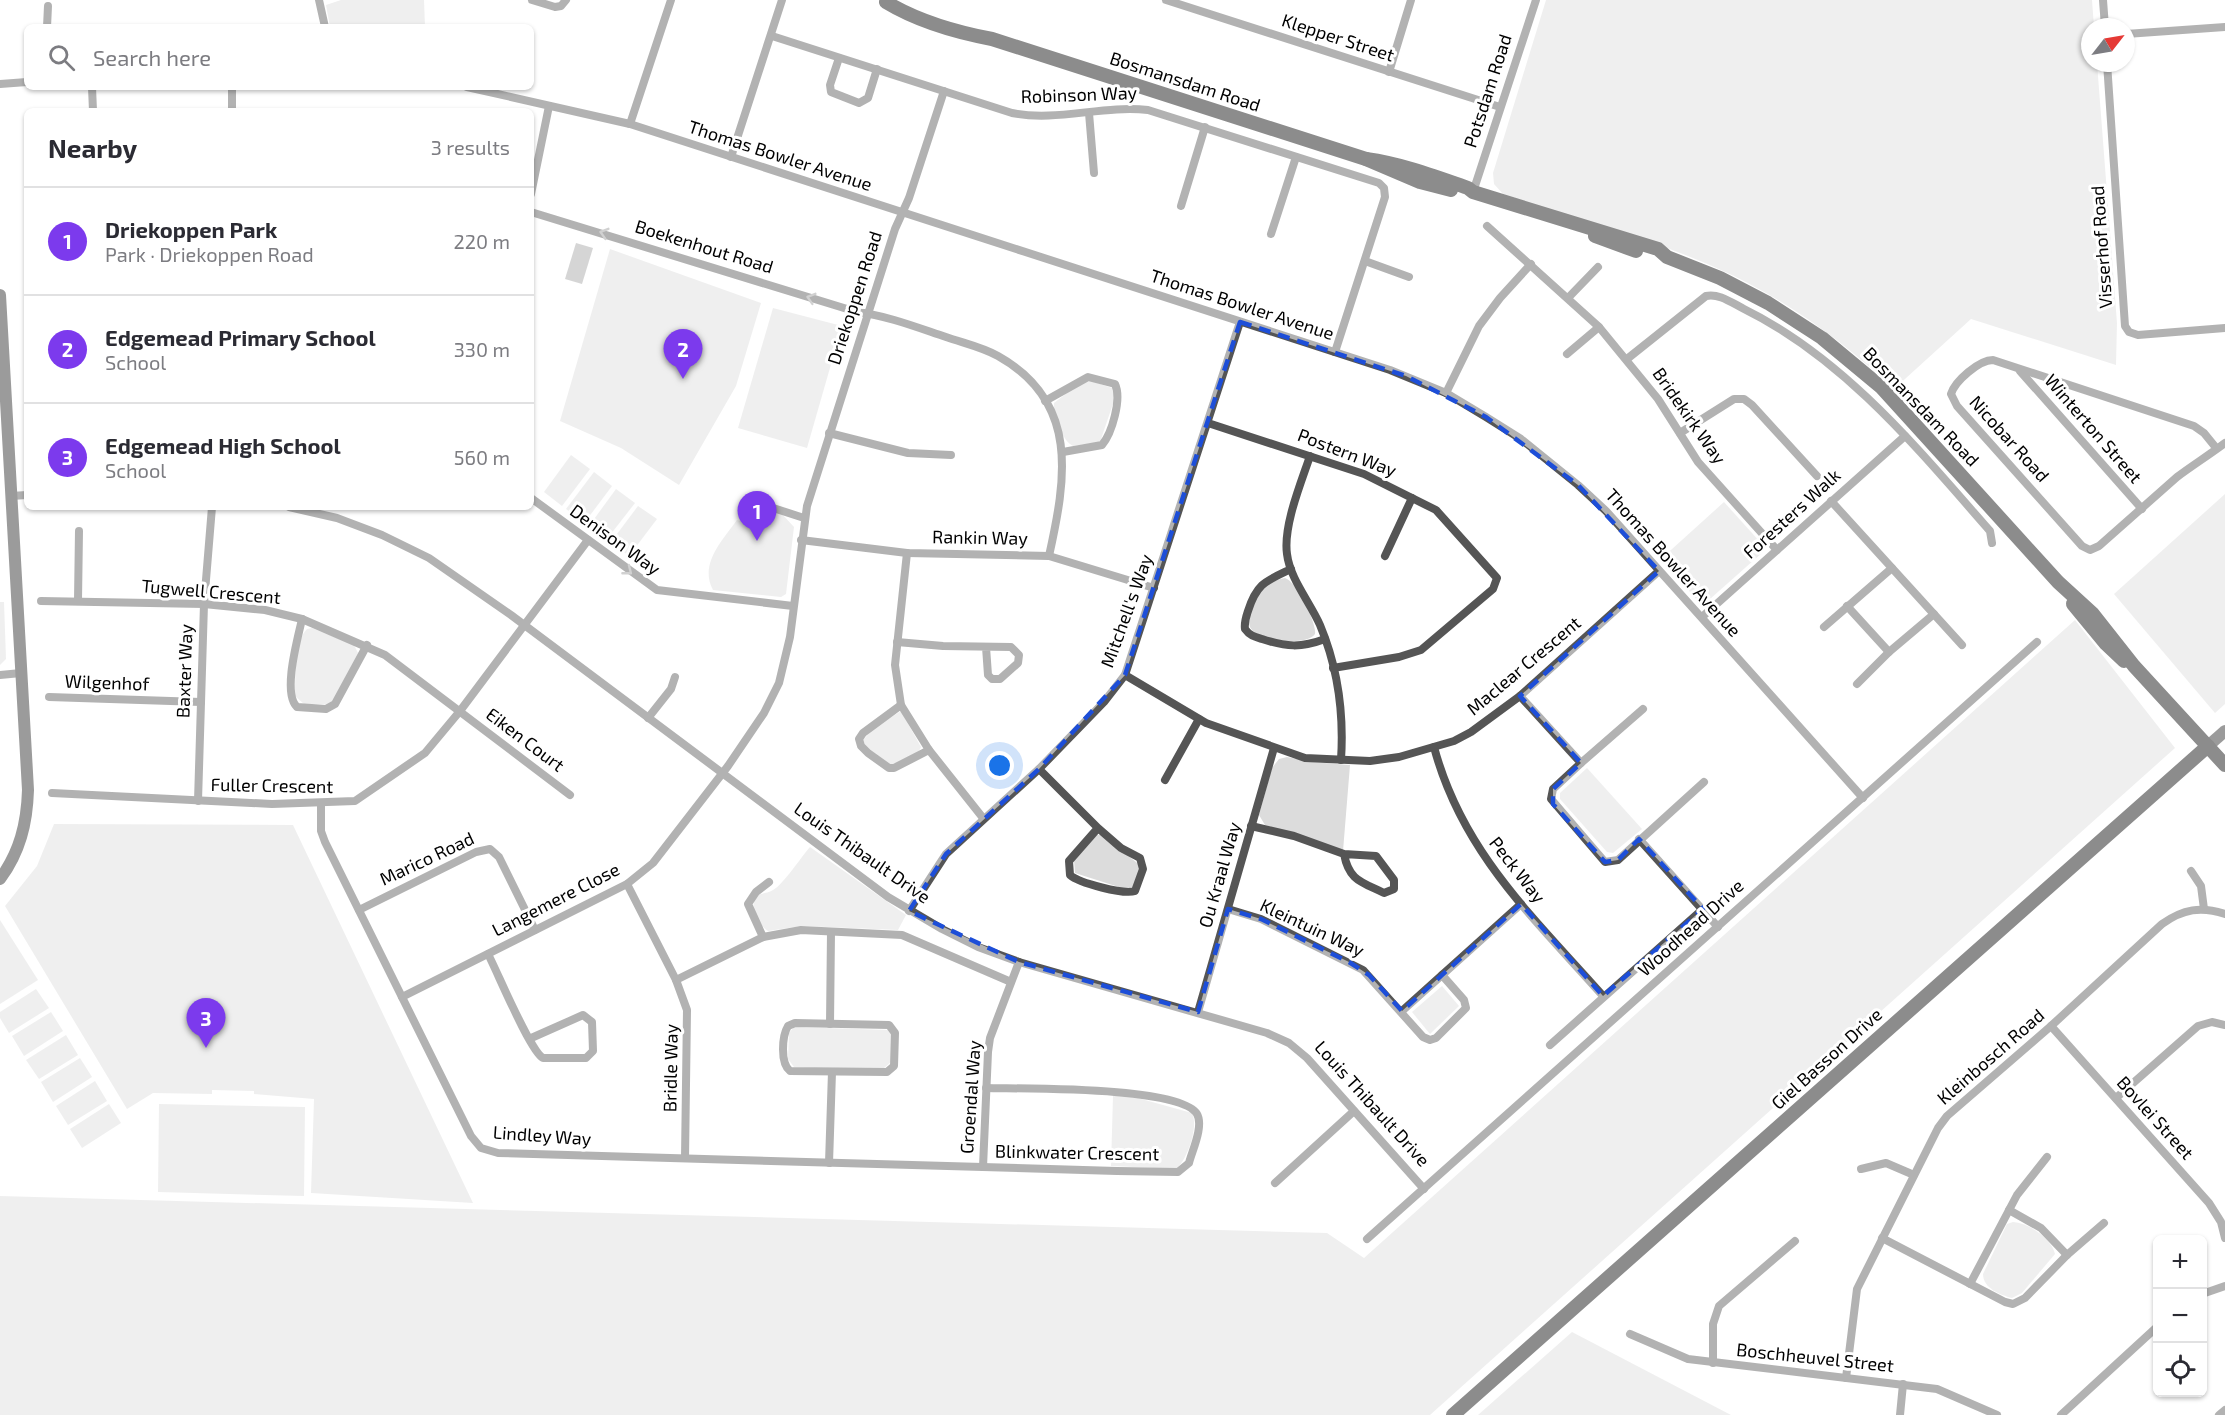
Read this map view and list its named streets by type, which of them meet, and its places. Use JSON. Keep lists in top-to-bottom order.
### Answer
{
  "streets": {
    "main road": ["Bosmansdam Road", "Giel Basson Drive"],
    "street": [
      "Klepper Street",
      "Potsdam Road",
      "Robinson Way",
      "Thomas Bowler Avenue",
      "Boekenhout Road",
      "Visserhof Road",
      "Driekoppen Road",
      "Bridekirk Way",
      "Winterton Street",
      "Nicobar Road",
      "Postern Way",
      "Foresters Walk",
      "Rankin Way",
      "Denison Way",
      "Tugwell Crescent",
      "Mitchell's Way",
      "Maclear Crescent",
      "Baxter Way",
      "Wilgenhof",
      "Eiken Court",
      "Fuller Crescent",
      "Louis Thibault Drive",
      "Marico Road",
      "Peck Way",
      "Ou Kraal Way",
      "Langemere Close",
      "Kleintuin Way",
      "Woodhead Drive",
      "Kleinbosch Road",
      "Bridle Way",
      "Groendal Way",
      "Bovlei Street",
      "Lindley Way",
      "Blinkwater Crescent",
      "Boschheuvel Street"
    ]
  },
  "crossings": [
    ["Klepper Street", "Potsdam Road"],
    ["Bosmansdam Road", "Potsdam Road"],
    ["Bosmansdam Road", "Giel Basson Drive"],
    ["Robinson Way", "Driekoppen Road"],
    ["Thomas Bowler Avenue", "Driekoppen Road"],
    ["Thomas Bowler Avenue", "Foresters Walk"],
    ["Thomas Bowler Avenue", "Mitchell's Way"],
    ["Thomas Bowler Avenue", "Maclear Crescent"],
    ["Thomas Bowler Avenue", "Woodhead Drive"],
    ["Boekenhout Road", "Driekoppen Road"],
    ["Boekenhout Road", "Rankin Way"],
    ["Driekoppen Road", "Rankin Way"],
    ["Driekoppen Road", "Denison Way"],
    ["Driekoppen Road", "Louis Thibault Drive"],
    ["Driekoppen Road", "Langemere Close"],
    ["Bridekirk Way", "Foresters Walk"],
    ["Winterton Street", "Nicobar Road"],
    ["Postern Way", "Mitchell's Way"],
    ["Rankin Way", "Mitchell's Way"],
    ["Denison Way", "Fuller Crescent"],
    ["Tugwell Crescent", "Baxter Way"],
    ["Tugwell Crescent", "Eiken Court"],
    ["Tugwell Crescent", "Fuller Crescent"],
    ["Mitchell's Way", "Maclear Crescent"],
    ["Mitchell's Way", "Louis Thibault Drive"],
    ["Maclear Crescent", "Peck Way"],
    ["Maclear Crescent", "Ou Kraal Way"],
    ["Baxter Way", "Wilgenhof"],
    ["Baxter Way", "Fuller Crescent"],
    ["Eiken Court", "Fuller Crescent"],
    ["Fuller Crescent", "Louis Thibault Drive"],
    ["Fuller Crescent", "Lindley Way"],
    ["Louis Thibault Drive", "Ou Kraal Way"],
    ["Louis Thibault Drive", "Langemere Close"],
    ["Louis Thibault Drive", "Woodhead Drive"],
    ["Louis Thibault Drive", "Groendal Way"],
    ["Marico Road", "Langemere Close"],
    ["Marico Road", "Lindley Way"],
    ["Ou Kraal Way", "Kleintuin Way"],
    ["Langemere Close", "Bridle Way"],
    ["Langemere Close", "Lindley Way"],
    ["Kleinbosch Road", "Bovlei Street"],
    ["Kleinbosch Road", "Boschheuvel Street"],
    ["Bridle Way", "Lindley Way"],
    ["Groendal Way", "Lindley Way"],
    ["Groendal Way", "Blinkwater Crescent"],
    ["Lindley Way", "Blinkwater Crescent"]
  ],
  "one_way": ["Boekenhout Road", "Denison Way"],
  "north": "top right",
  "page": {
    "search": "Search here",
    "heading": ["Nearby", "3 results"],
    "list": [
      {
        "mark": "1",
        "name": "Driekoppen Park",
        "note": "Park · Driekoppen Road",
        "value": "220 m"
      },
      {
        "mark": "2",
        "name": "Edgemead Primary School",
        "note": "School",
        "value": "330 m"
      },
      {
        "mark": "3",
        "name": "Edgemead High School",
        "note": "School",
        "value": "560 m"
      }
    ],
    "pins": ["2", "1", "3"],
    "map_buttons": ["+", "−"]
  }
}
